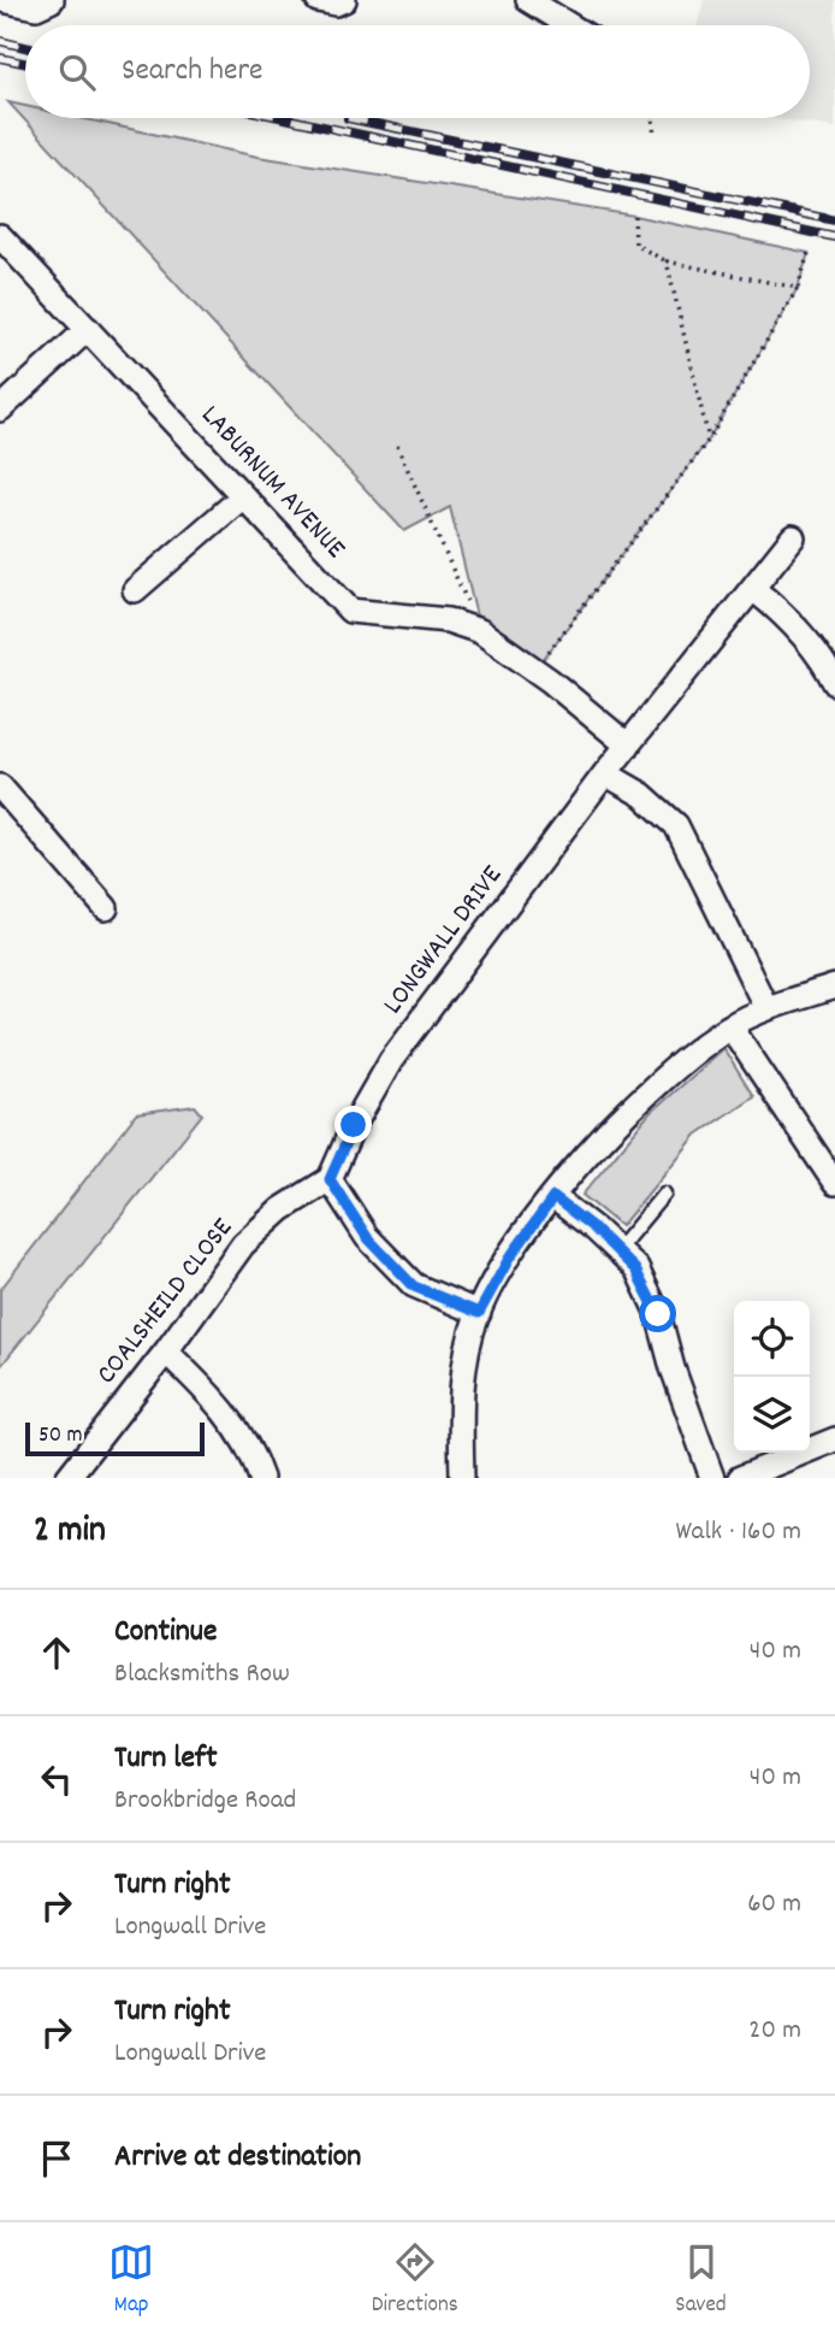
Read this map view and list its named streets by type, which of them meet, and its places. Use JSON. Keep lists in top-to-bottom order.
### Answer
{
  "streets": {
    "street": ["LABURNUM AVENUE", "LONGWALL DRIVE", "COALSHEILD CLOSE"]
  },
  "crossings": [
    ["LABURNUM AVENUE", "LONGWALL DRIVE"],
    ["LONGWALL DRIVE", "COALSHEILD CLOSE"]
  ],
  "scale_bar": "50 m",
  "page": {
    "search": "Search here",
    "scale": "50 m",
    "heading": ["2 min", "Walk · 160 m"],
    "list": [
      ["Continue", "Blacksmiths Row", "40 m"],
      ["Turn left", "Brookbridge Road", "40 m"],
      ["Turn right", "Longwall Drive", "60 m"],
      ["Turn right", "Longwall Drive", "20 m"],
      "Arrive at destination"
    ],
    "nav": ["Map", "Directions", "Saved"]
  }
}
